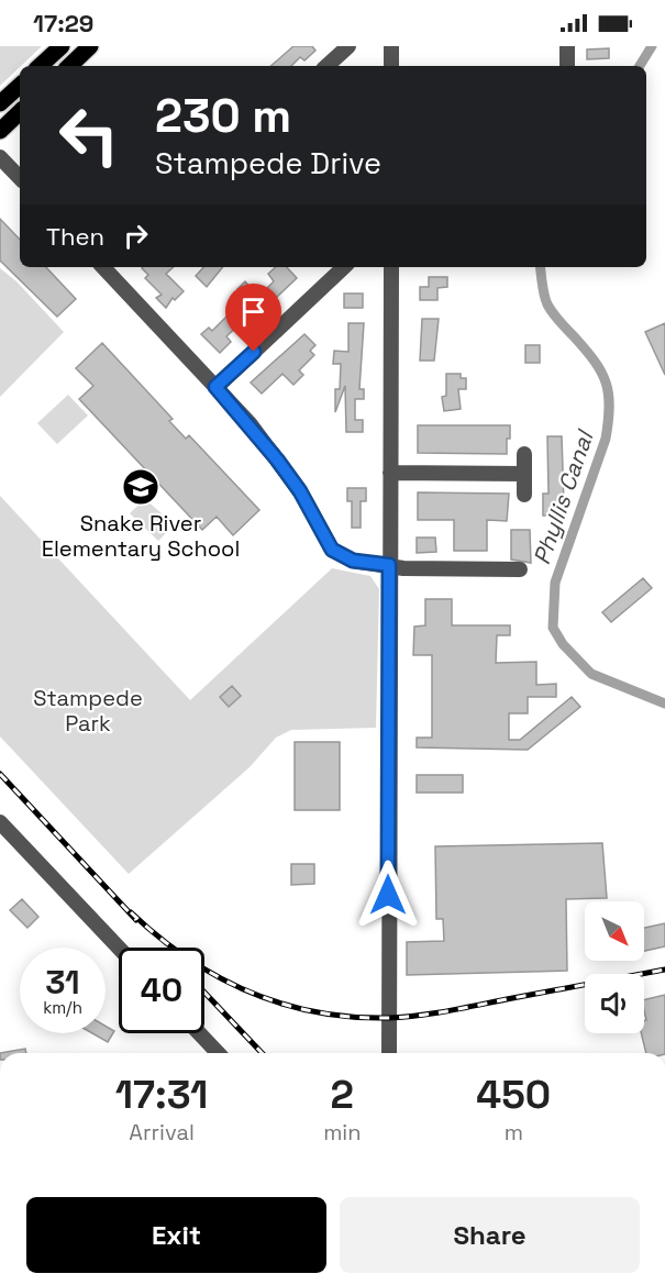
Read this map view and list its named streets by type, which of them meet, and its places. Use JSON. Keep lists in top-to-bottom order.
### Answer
{
  "water": ["Phyllis Canal"],
  "parks": ["Stampede Park"],
  "places": {
    "school or university": ["Snake River Elementary School"]
  },
  "north": "bottom right",
  "page": {
    "status": "17:29",
    "turn": ["230 m", "Stampede Drive"],
    "then": "Then",
    "speed": "31 km/h",
    "limit": "40",
    "eta": [
      "17:31",
      "Arrival",
      "2",
      "min",
      "450",
      "m"
    ],
    "buttons": ["Exit", "Share"]
  }
}
